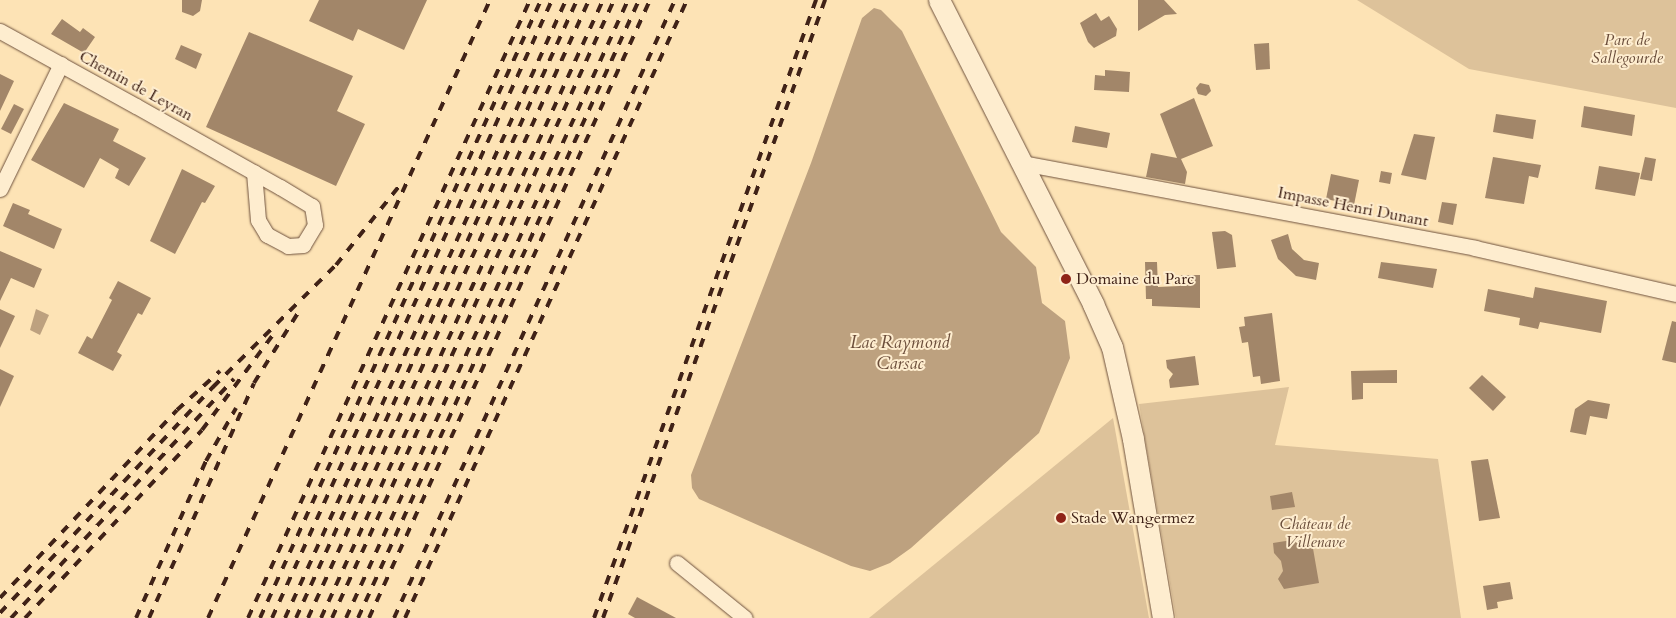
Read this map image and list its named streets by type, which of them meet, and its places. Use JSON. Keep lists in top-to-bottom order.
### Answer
{
  "streets": {
    "street": ["Chemin de Leyran", "Impasse Henri Dunant"]
  },
  "water": ["Lac Raymond Carsac"],
  "parks": ["Parc de Sallegourde", "Château de Villenave"],
  "places": ["Domaine du Parc", "Stade Wangermez"]
}
